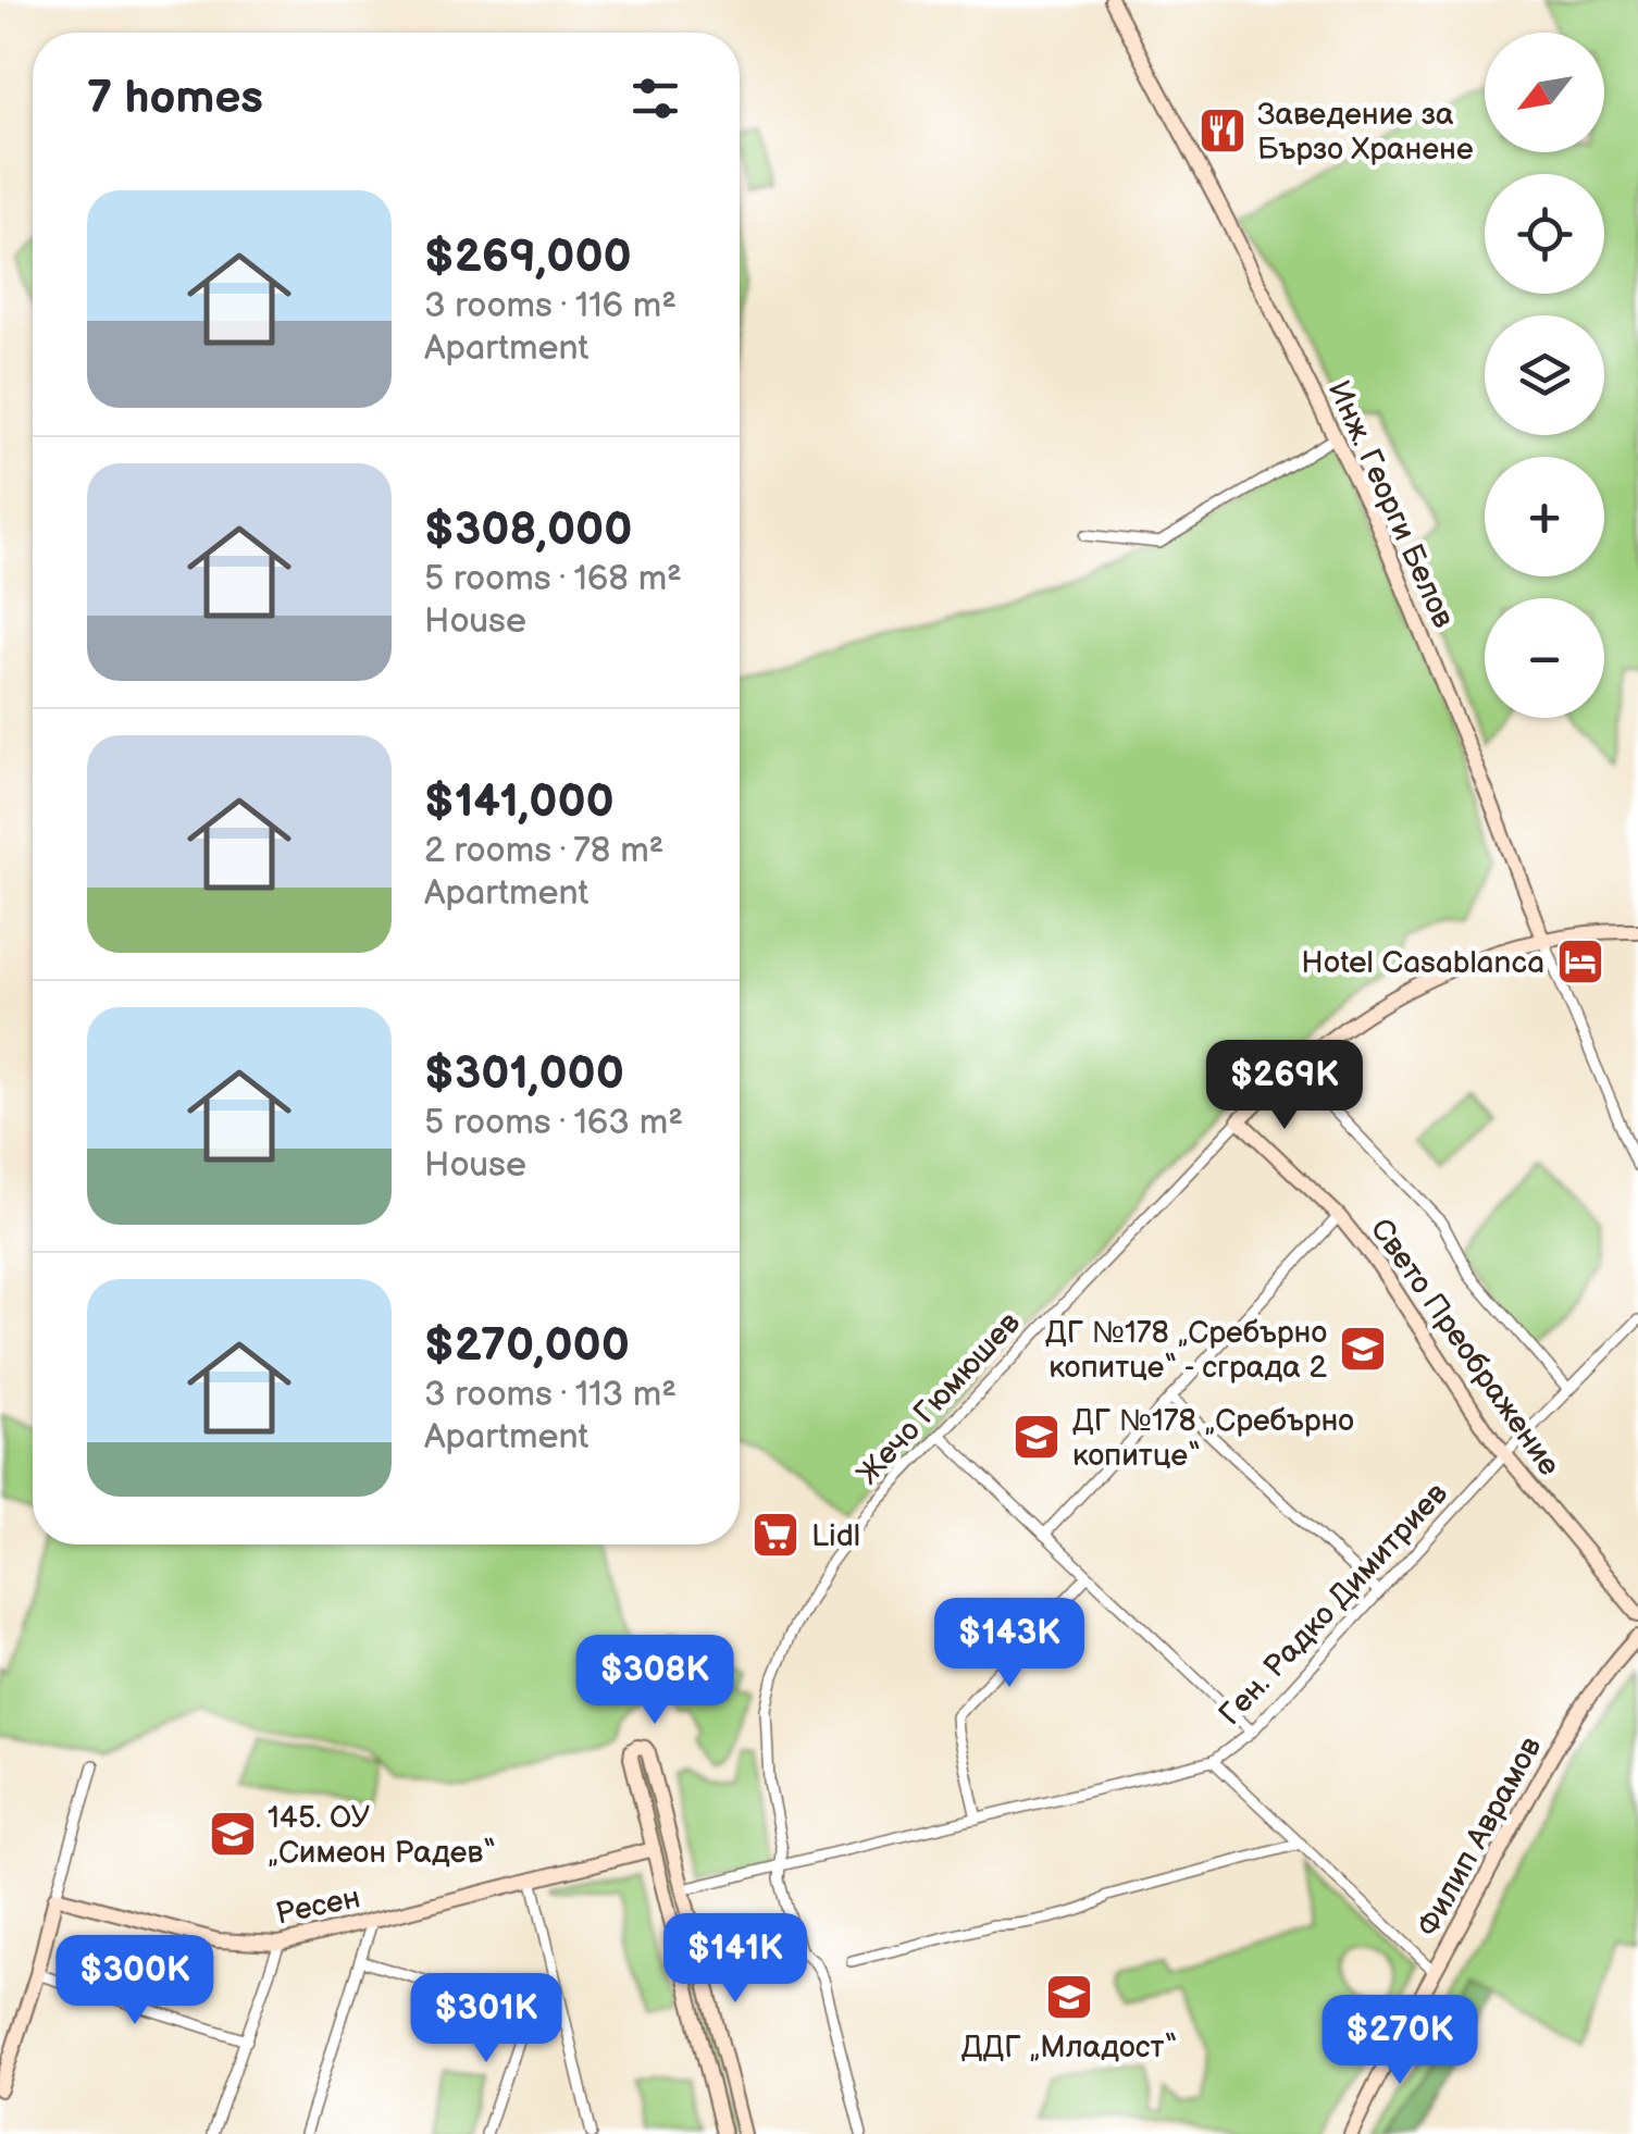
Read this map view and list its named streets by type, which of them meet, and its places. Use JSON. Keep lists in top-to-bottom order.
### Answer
{
  "streets": {
    "street": [
      "Инж. Георги Белов",
      "Свето Преображение",
      "Жечо Гюмюшев",
      "Ген. Радко Димитриев",
      "Филип Аврамов",
      "Ресен"
    ]
  },
  "crossings": [
    ["Инж. Георги Белов", "Жечо Гюмюшев"],
    ["Свето Преображение", "Жечо Гюмюшев"],
    ["Свето Преображение", "Ген. Радко Димитриев"],
    ["Жечо Гюмюшев", "Ген. Радко Димитриев"]
  ],
  "places": {
    "restaurant": ["Заведение за Бързо Хранене"],
    "hotel": ["Hotel Casablanca"],
    "school or university": [
      "ДГ №178 „Сребърно копитце“ - сграда 2",
      "ДГ №178 „Сребърно копитце“",
      "145. ОУ „Симеон Радев“",
      "ДДГ „Младост“"
    ],
    "supermarket": ["Lidl"]
  },
  "north": "bottom left",
  "page": {
    "map_buttons": ["+", "−"],
    "heading": "7 homes",
    "list": [
      {
        "name": "$269,000",
        "note": "3 rooms · 116 m² · Apartment"
      },
      {
        "name": "$308,000",
        "note": "5 rooms · 168 m² · House"
      },
      {
        "name": "$141,000",
        "note": "2 rooms · 78 m² · Apartment"
      },
      {
        "name": "$301,000",
        "note": "5 rooms · 163 m² · House"
      },
      {
        "name": "$270,000",
        "note": "3 rooms · 113 m² · Apartment"
      }
    ],
    "price": [
      "$269K",
      "$143K",
      "$308K",
      "$141K",
      "$300K",
      "$301K",
      "$270K"
    ]
  }
}
